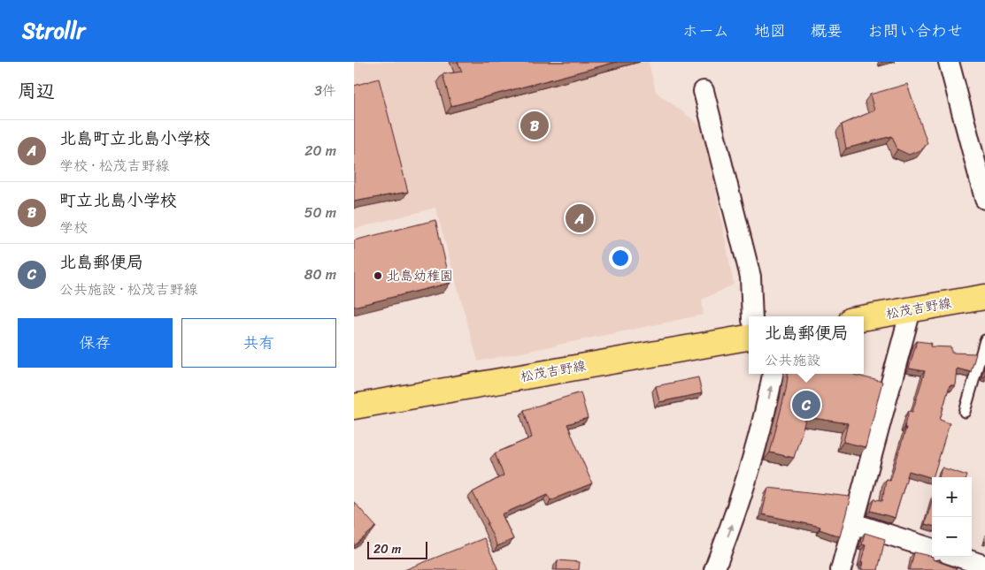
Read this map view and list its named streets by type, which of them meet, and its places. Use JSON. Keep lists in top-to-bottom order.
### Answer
{
  "streets": {
    "main road": ["松茂吉野線"]
  },
  "places": ["北島幼稚園"],
  "scale_bar": "20 m",
  "page": {
    "header": "Strollr",
    "nav": [
      "ホーム",
      "地図",
      "概要",
      "お問い合わせ"
    ],
    "heading": ["周辺", "3件"],
    "pins": ["B", "A", "C"],
    "list": [
      {
        "mark": "A",
        "name": "北島町立北島小学校",
        "note": "学校 · 松茂吉野線",
        "value": "20 m"
      },
      {
        "mark": "B",
        "name": "町立北島小学校",
        "note": "学校",
        "value": "50 m"
      },
      {
        "mark": "C",
        "name": "北島郵便局",
        "note": "公共施設 · 松茂吉野線",
        "value": "80 m"
      }
    ],
    "buttons": ["保存", "共有"],
    "popup": ["北島郵便局", "公共施設"],
    "map_buttons": ["+", "−"],
    "scale": "20 m"
  }
}
